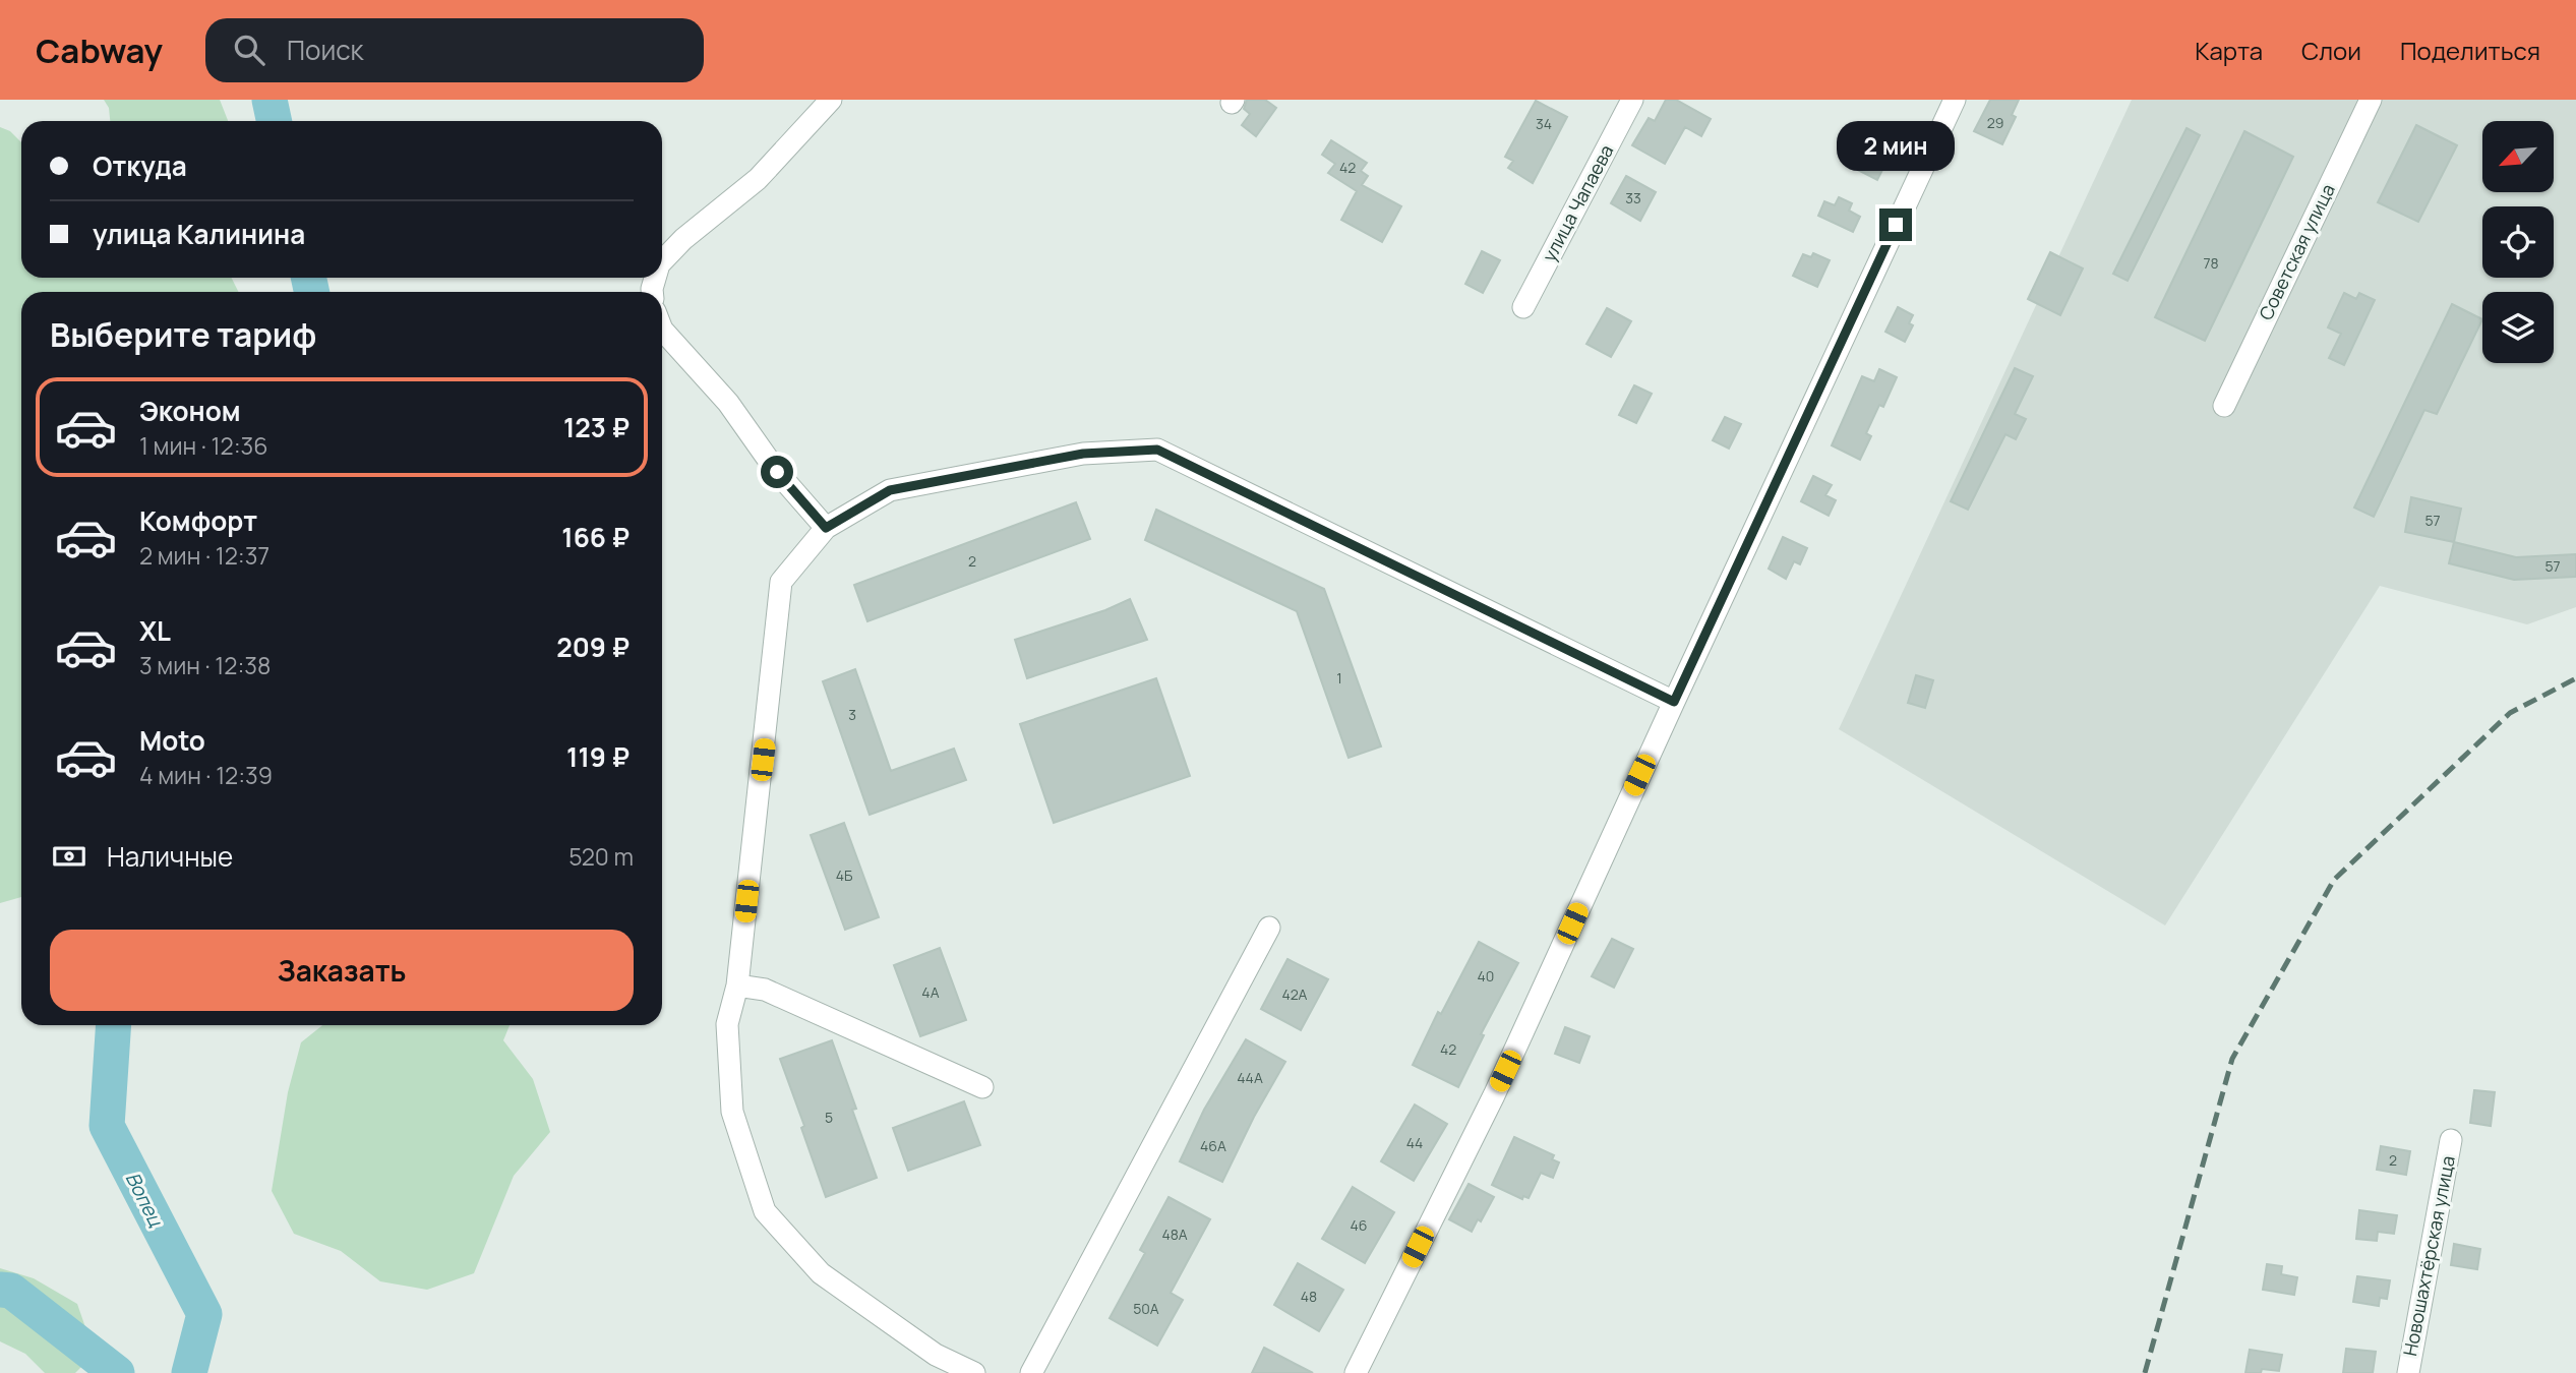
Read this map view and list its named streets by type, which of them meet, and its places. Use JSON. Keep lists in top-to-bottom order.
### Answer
{
  "streets": {
    "street": ["улица Чапаева", "Советская улица", "Новошахтёрская улица"]
  },
  "water": ["Вопец"],
  "house_numbers": [
    "29",
    "34",
    "42",
    "33",
    "78",
    "57",
    "2",
    "57",
    "1",
    "3",
    "4Б",
    "40",
    "4А",
    "42А",
    "42",
    "44А",
    "5",
    "44",
    "46А",
    "2",
    "46",
    "48А",
    "48",
    "50А"
  ],
  "north": "bottom left",
  "page": {
    "header": "Cabway",
    "search": "Поиск",
    "nav": ["Карта", "Слои", "Поделиться"],
    "bubble": "2 мин",
    "banner": ["Откуда", "улица Калинина"],
    "heading": "Выберите тариф",
    "list": [
      {
        "name": "Эконом",
        "note": "1 мин · 12:36",
        "value": "123 ₽"
      },
      {
        "name": "Комфорт",
        "note": "2 мин · 12:37",
        "value": "166 ₽"
      },
      {
        "name": "XL",
        "note": "3 мин · 12:38",
        "value": "209 ₽"
      },
      {
        "name": "Moto",
        "note": "4 мин · 12:39",
        "value": "119 ₽"
      }
    ],
    "pay": ["Наличные", "520 m"],
    "buttons": "Заказать"
  }
}
